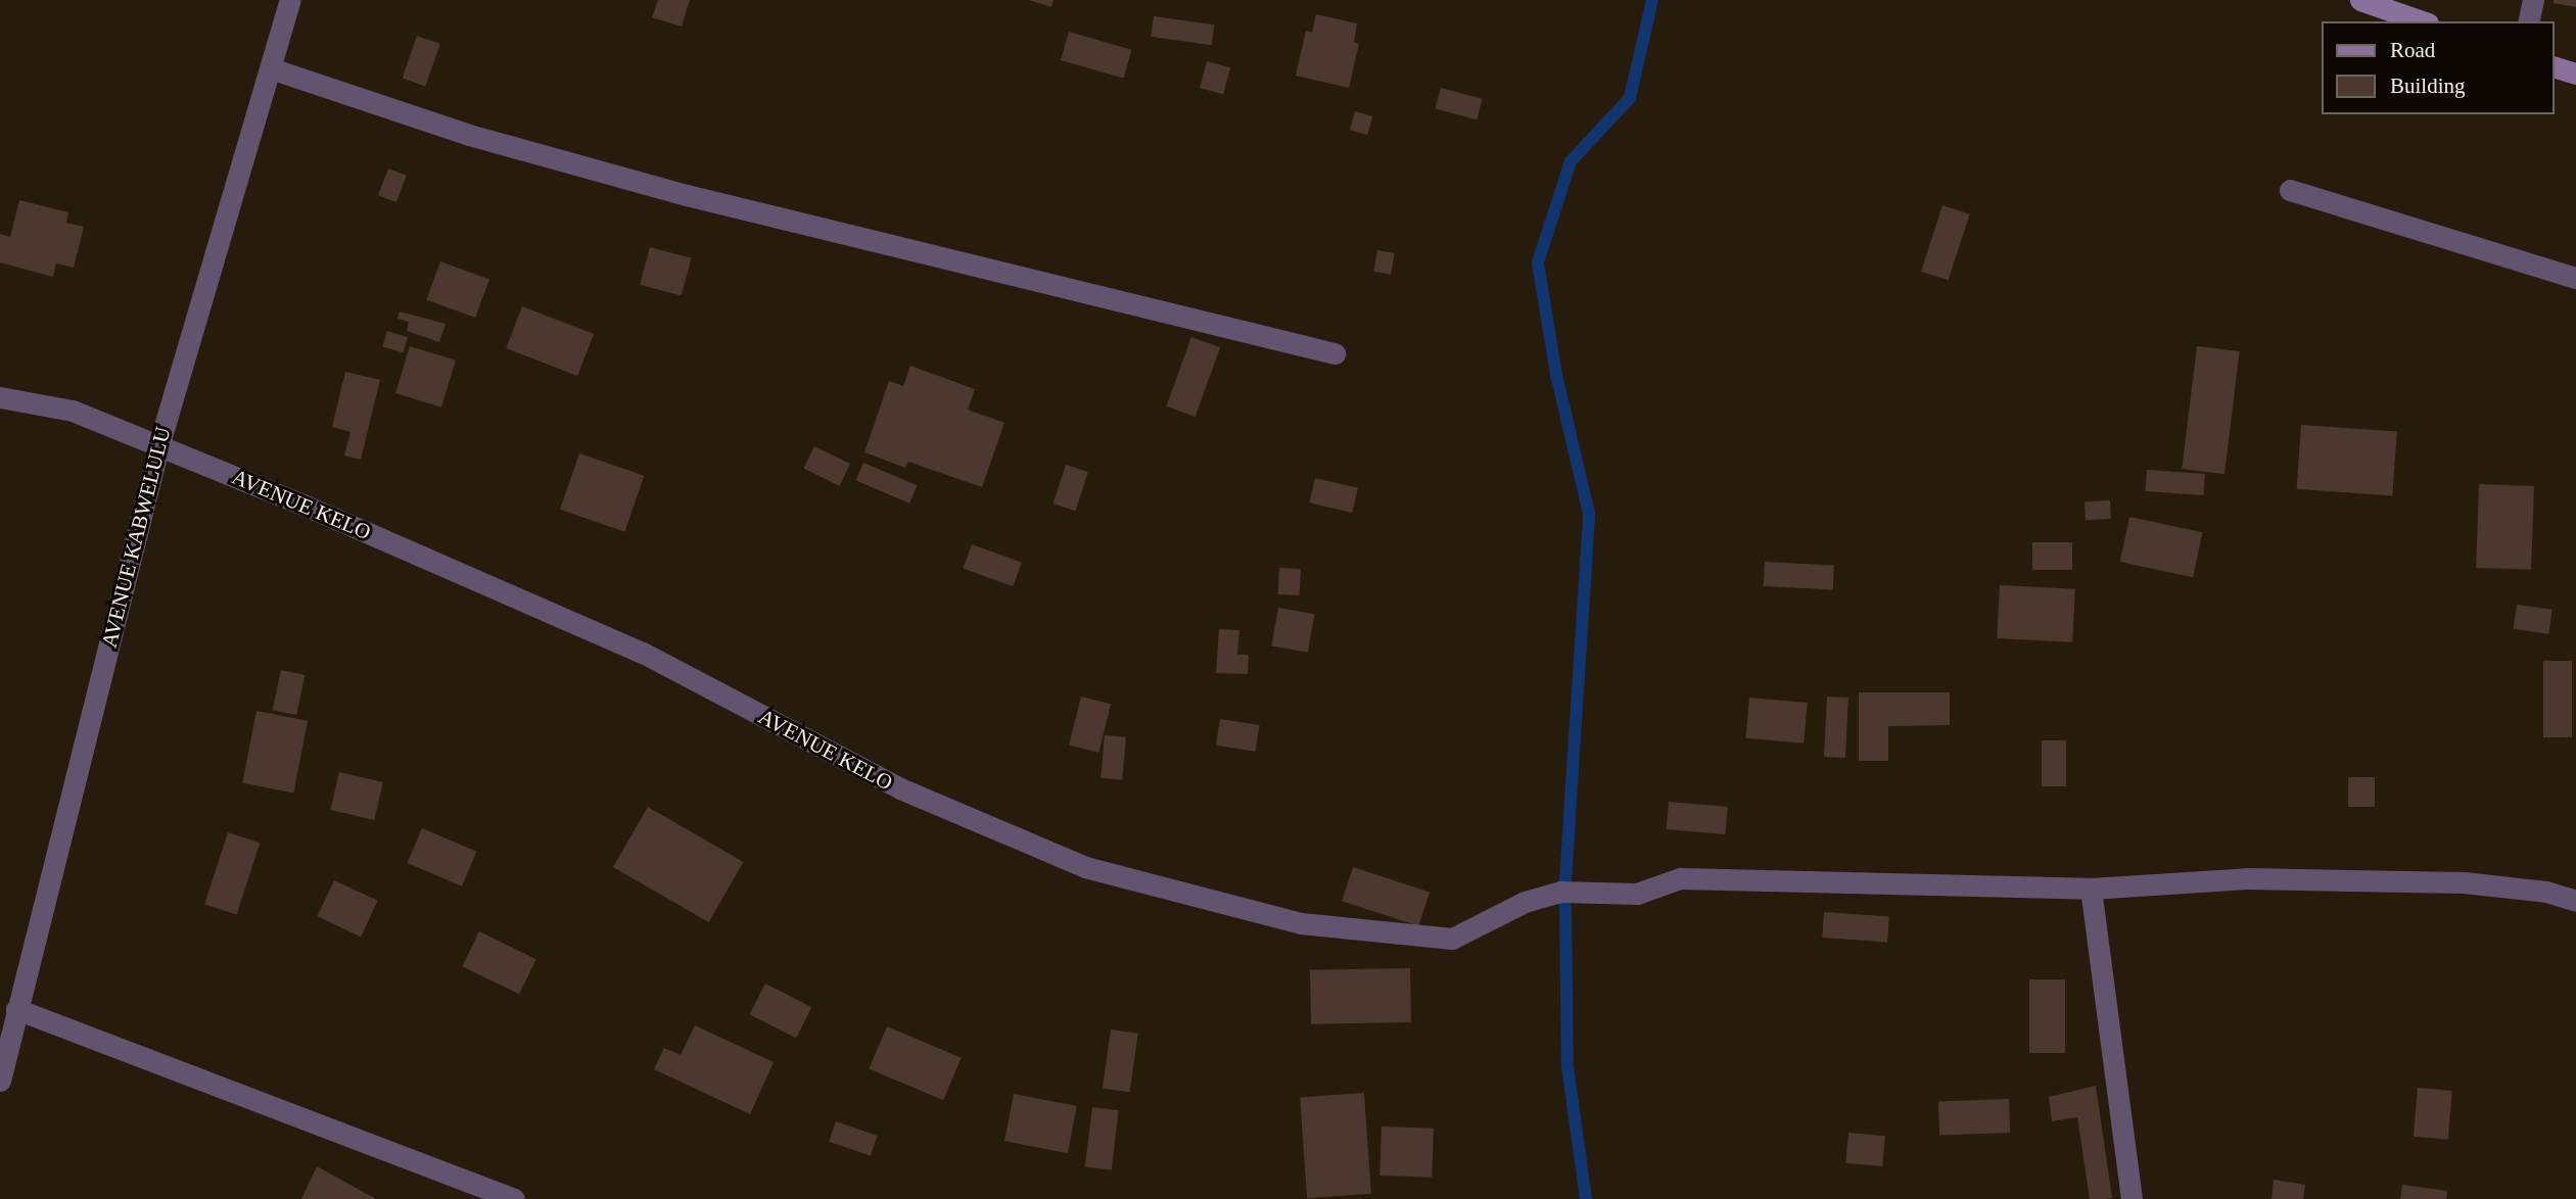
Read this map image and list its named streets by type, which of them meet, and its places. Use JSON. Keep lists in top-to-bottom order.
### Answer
{
  "streets": {
    "street": ["AVENUE KELO", "AVENUE KABWELULU"]
  },
  "crossings": [
    ["AVENUE KELO", "AVENUE KABWELULU"]
  ],
  "legend": ["Road", "Building"]
}
